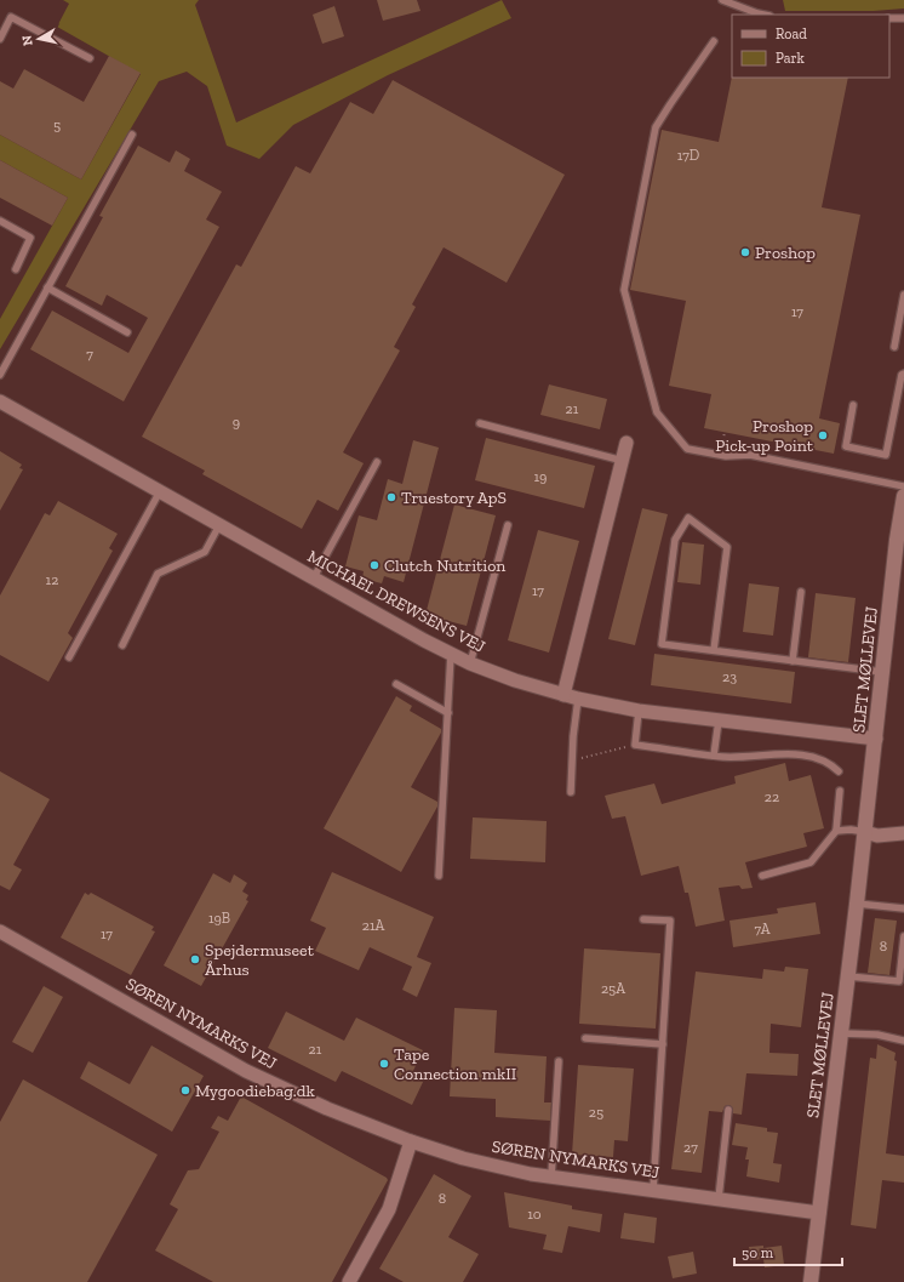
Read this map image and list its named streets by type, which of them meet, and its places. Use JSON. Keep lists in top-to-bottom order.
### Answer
{
  "streets": {
    "street": ["MICHAEL DREWSENS VEJ", "SLET MØLLEVEJ", "SØREN NYMARKS VEJ"]
  },
  "crossings": [
    ["MICHAEL DREWSENS VEJ", "SLET MØLLEVEJ"],
    ["SLET MØLLEVEJ", "SØREN NYMARKS VEJ"]
  ],
  "places": [
    "Proshop",
    "Proshop Pick-up Point",
    "Truestory ApS",
    "Clutch Nutrition",
    "Spejdermuseet Århus",
    "Tape Connection mkII",
    "Mygoodiebag.dk"
  ],
  "house_numbers": [
    "5",
    "17D",
    "17",
    "7",
    "21",
    "9",
    "19",
    "12",
    "17",
    "23",
    "22",
    "19B",
    "21A",
    "7A",
    "17",
    "8",
    "25A",
    "21",
    "25",
    "27",
    "8",
    "10"
  ],
  "legend": ["Road", "Park"],
  "scale_bar": "50 m",
  "north": "left"
}
